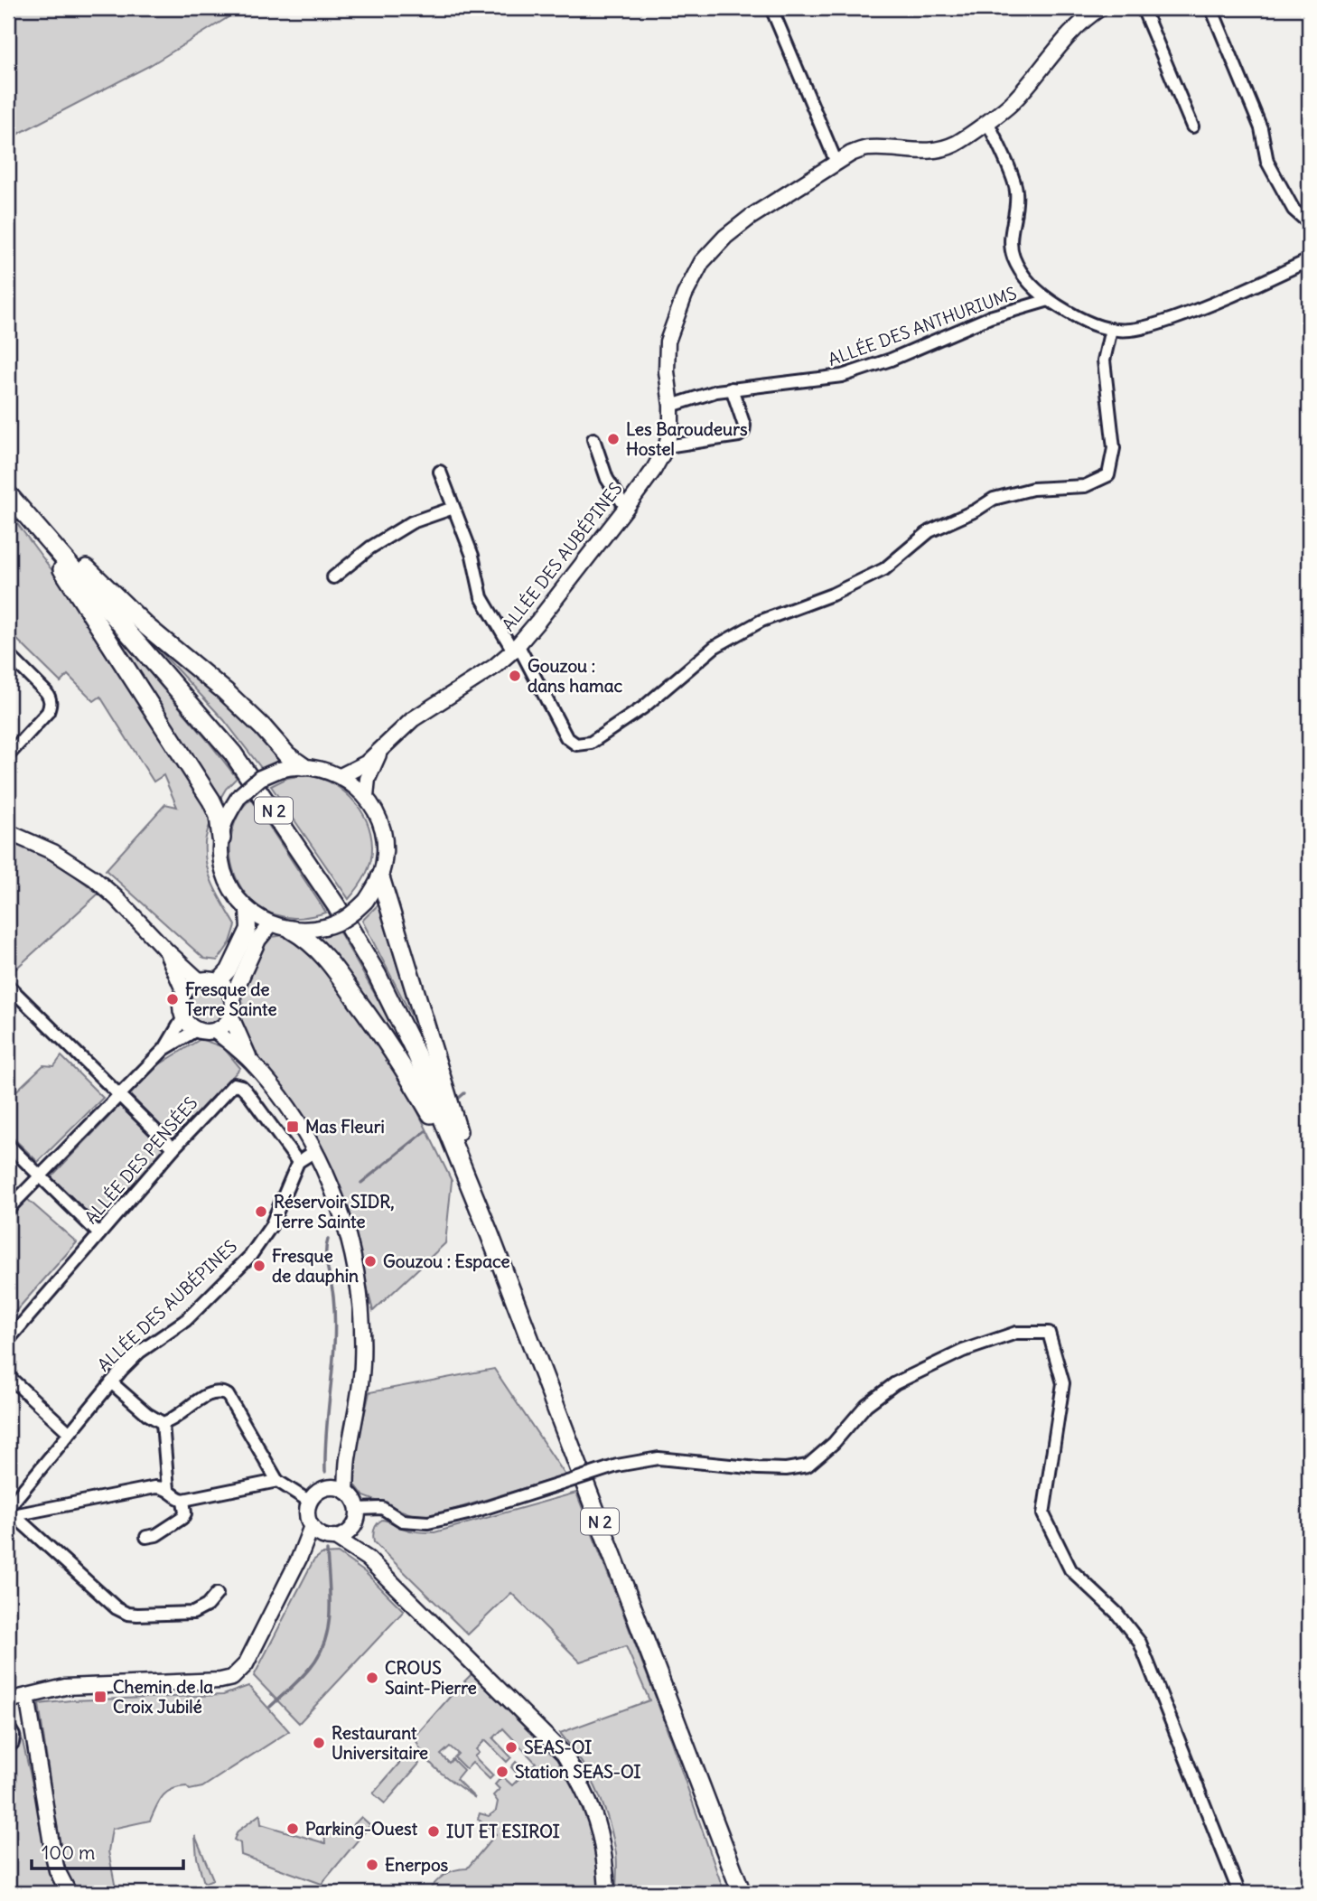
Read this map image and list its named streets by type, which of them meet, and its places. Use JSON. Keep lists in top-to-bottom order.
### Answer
{
  "streets": {
    "main road": ["N 2"],
    "street": ["ALLÉE DES ANTHURIUMS", "ALLÉE DES AUBÉPINES", "ALLÉE DES PENSÉES"]
  },
  "crossings": [
    ["ALLÉE DES ANTHURIUMS", "ALLÉE DES AUBÉPINES"],
    ["ALLÉE DES AUBÉPINES", "ALLÉE DES PENSÉES"]
  ],
  "places": {
    "other": [
      "Les Baroudeurs Hostel",
      "Gouzou : dans hamac",
      "Fresque de Terre Sainte",
      "Réservoir SIDR, Terre Sainte",
      "Gouzou : Espace",
      "Fresque de dauphin",
      "CROUS Saint-Pierre",
      "Restaurant Universitaire",
      "SEAS-OI",
      "Station SEAS-OI",
      "Parking-Ouest",
      "IUT ET ESIROI",
      "Enerpos"
    ],
    "transit": ["Mas Fleuri", "Chemin de la Croix Jubilé"]
  },
  "scale_bar": "100 m"
}
